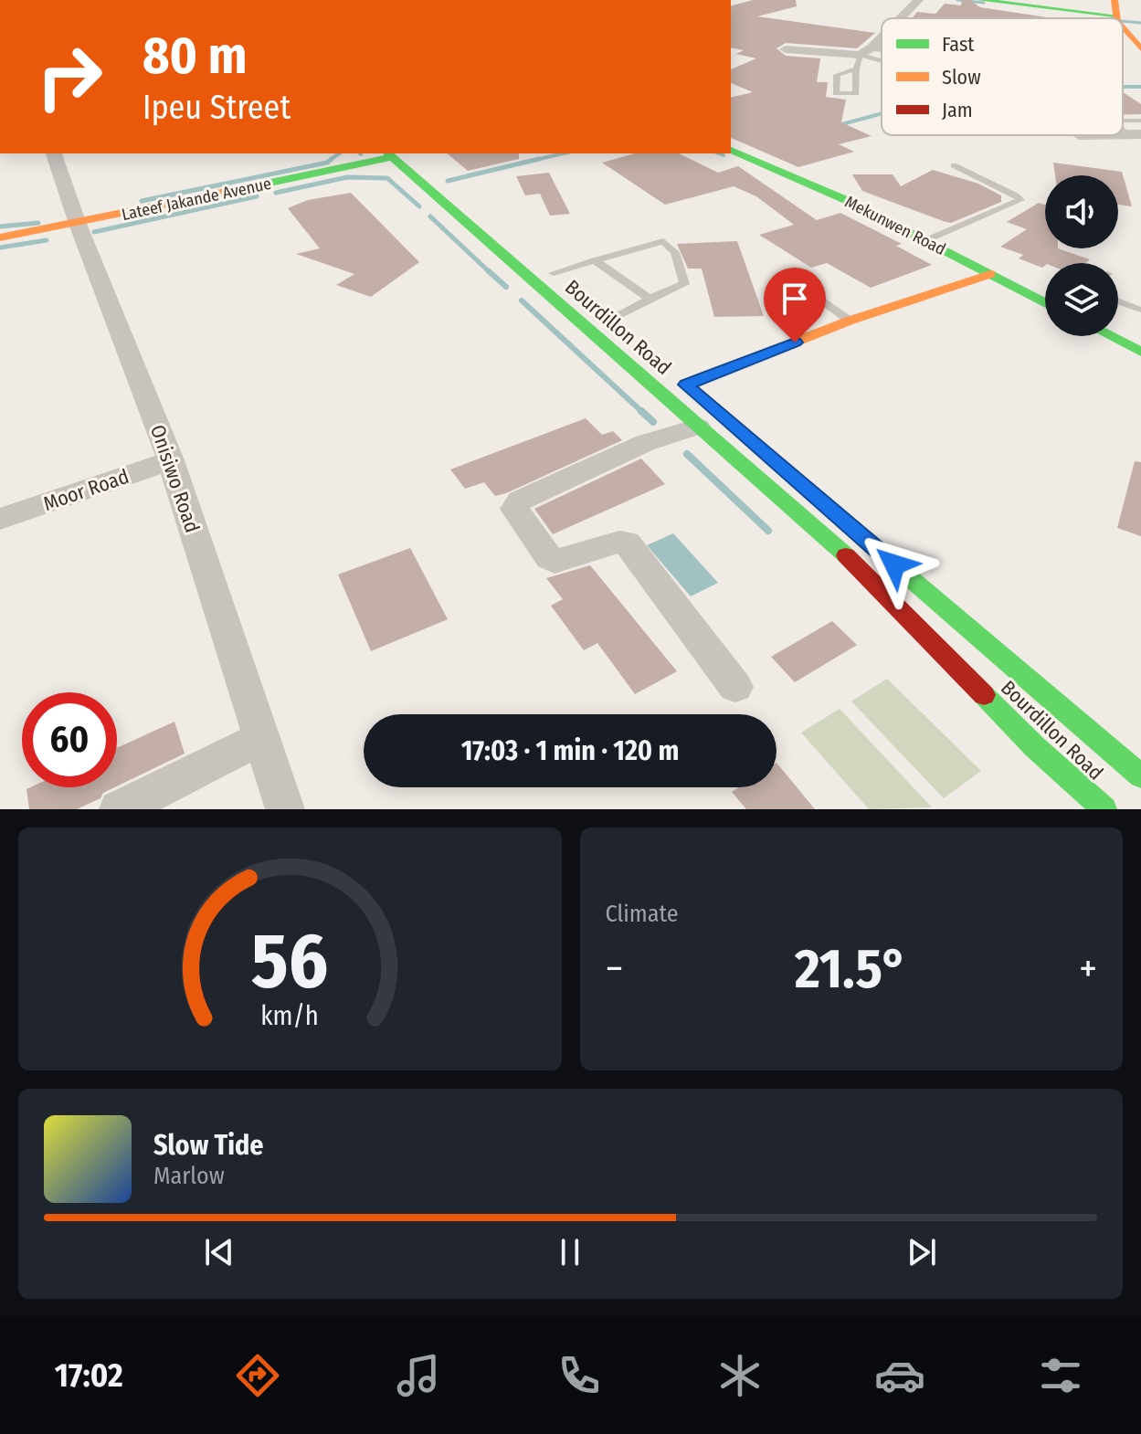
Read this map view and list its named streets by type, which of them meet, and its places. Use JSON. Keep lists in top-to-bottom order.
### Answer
{
  "streets": {
    "street": [
      "Lateef Jakande Avenue",
      "Mekunwen Road",
      "Bourdillon Road",
      "Onisiwo Road",
      "Moor Road"
    ]
  },
  "crossings": [
    ["Lateef Jakande Avenue", "Bourdillon Road"],
    ["Lateef Jakande Avenue", "Onisiwo Road"],
    ["Onisiwo Road", "Moor Road"]
  ],
  "legend": ["Fast", "Slow", "Jam"],
  "page": {
    "turn": ["80 m", "Ipeu Street"],
    "limit": "60",
    "trip": "17:03 · 1 min · 120 m",
    "tile": "Climate",
    "heat": ["−", "21.5°", "+"],
    "song": ["Slow Tide", "Marlow"],
    "tabs": "17:02",
    "gauge": ["56", "km/h"]
  }
}
